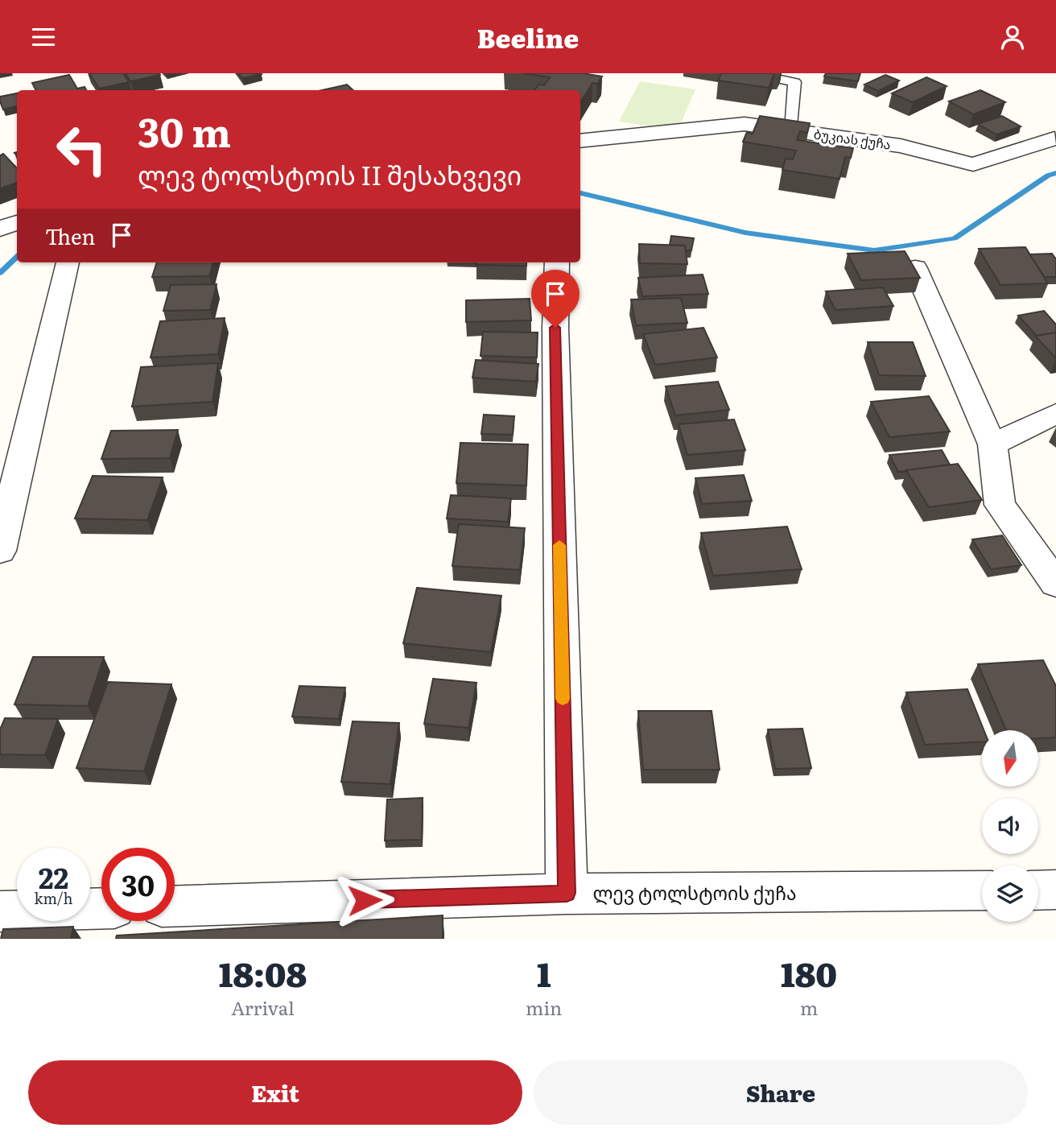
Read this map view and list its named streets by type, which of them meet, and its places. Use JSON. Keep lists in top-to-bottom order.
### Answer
{
  "streets": {
    "street": ["ბუკიას ქუჩა", "ლევ ტოლსტოის ქუჩა"]
  },
  "north": "bottom",
  "page": {
    "header": "Beeline",
    "turn": ["30 m", "ლევ ტოლსტოის II შესახვევი"],
    "then": "Then",
    "speed": "22 km/h",
    "limit": "30",
    "eta": [
      "18:08",
      "Arrival",
      "1",
      "min",
      "180",
      "m"
    ],
    "buttons": ["Exit", "Share"]
  }
}
